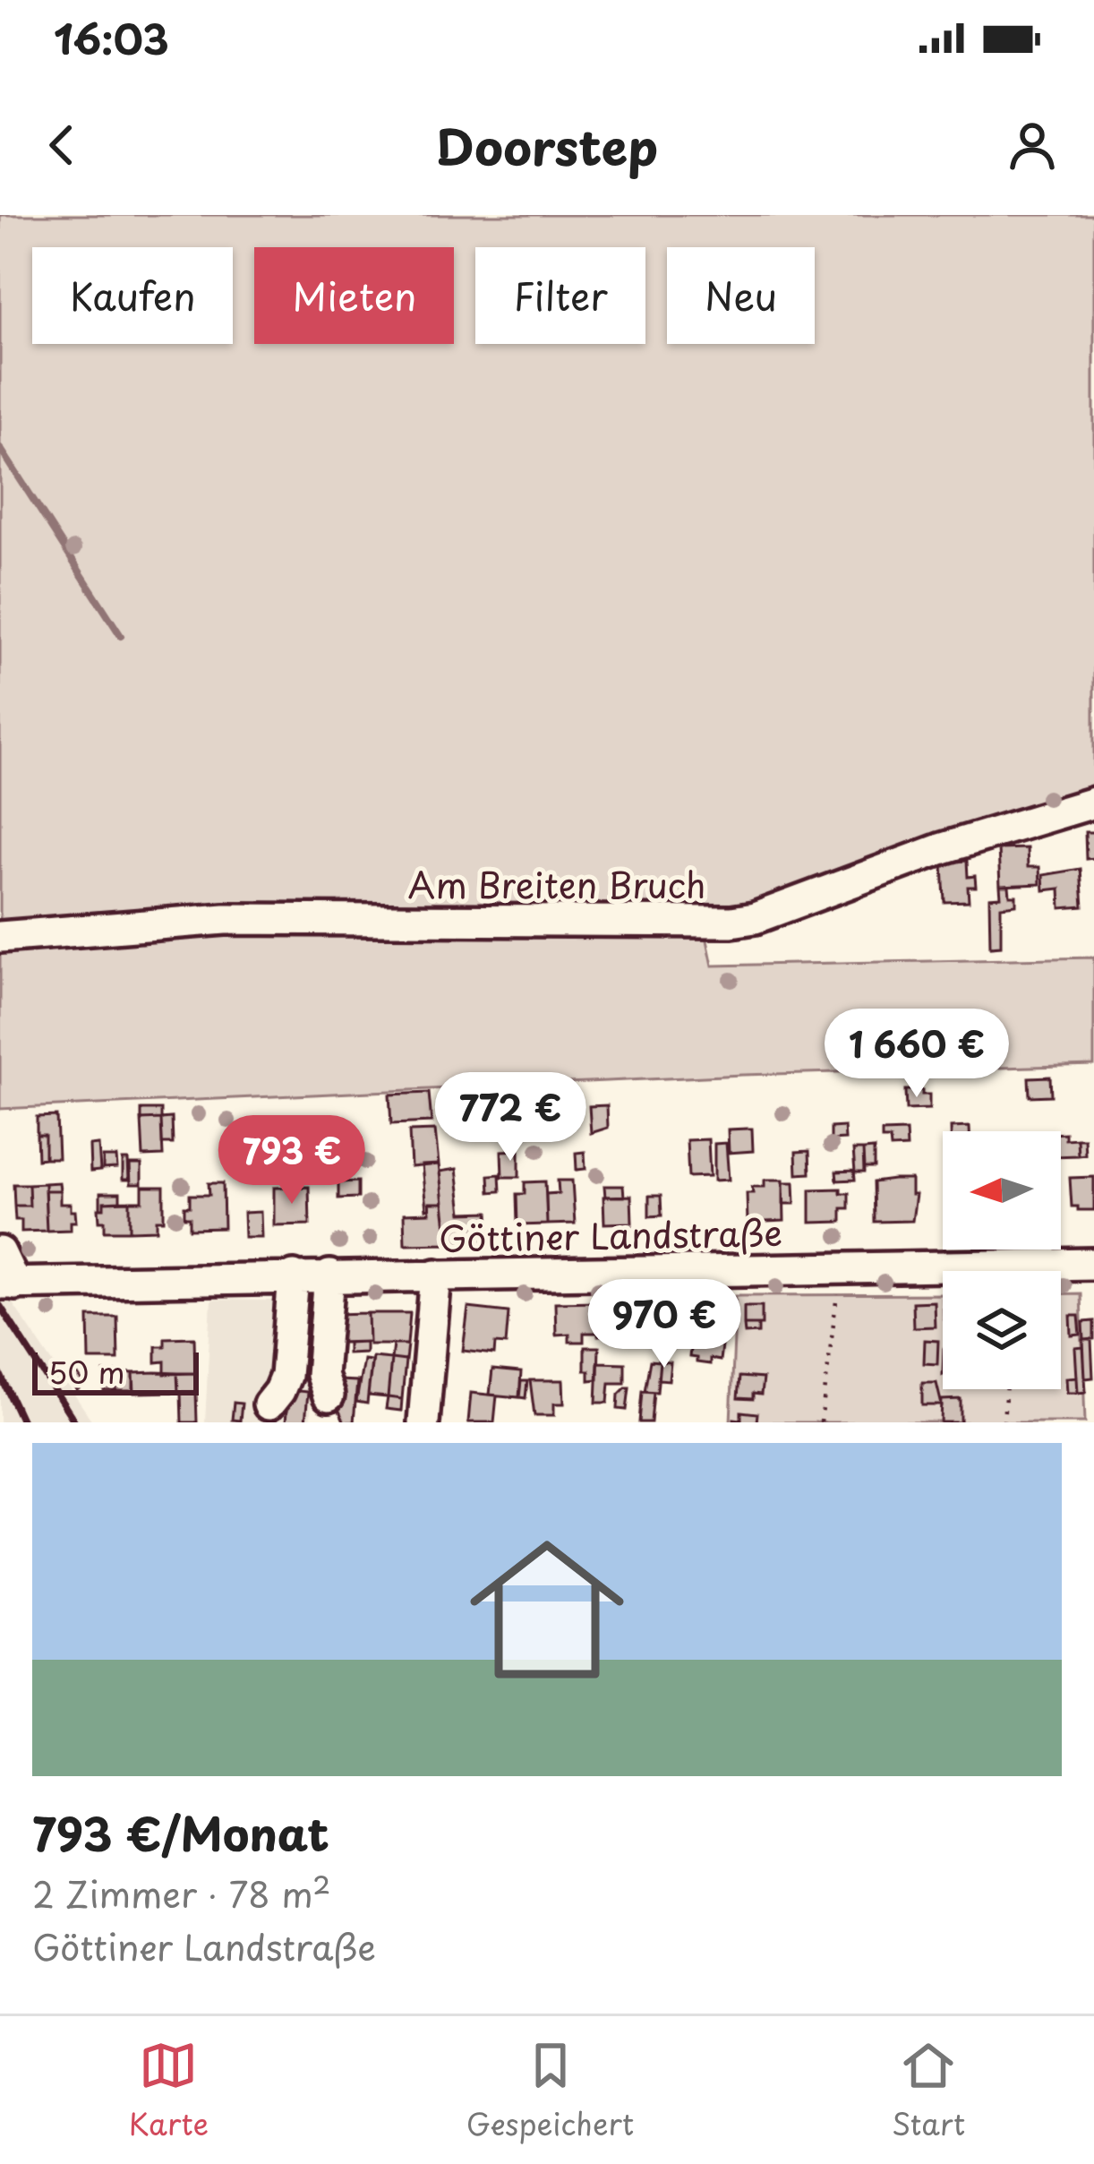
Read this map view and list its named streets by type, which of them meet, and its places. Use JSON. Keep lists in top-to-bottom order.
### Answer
{
  "streets": {
    "street": ["Am Breiten Bruch", "Göttiner Landstraße"]
  },
  "scale_bar": "50 m",
  "north": "left",
  "page": {
    "status": "16:03",
    "header": "Doorstep",
    "chip": [
      "Kaufen",
      "Mieten",
      "Filter",
      "Neu"
    ],
    "price": [
      "1 660 €",
      "772 €",
      "793 €",
      "970 €"
    ],
    "scale": "50 m",
    "list": [
      {
        "name": "793 €/Monat",
        "note": "2 Zimmer · 78 m² · Göttiner Landstraße"
      }
    ],
    "tabs": ["Karte", "Gespeichert", "Start"]
  }
}
